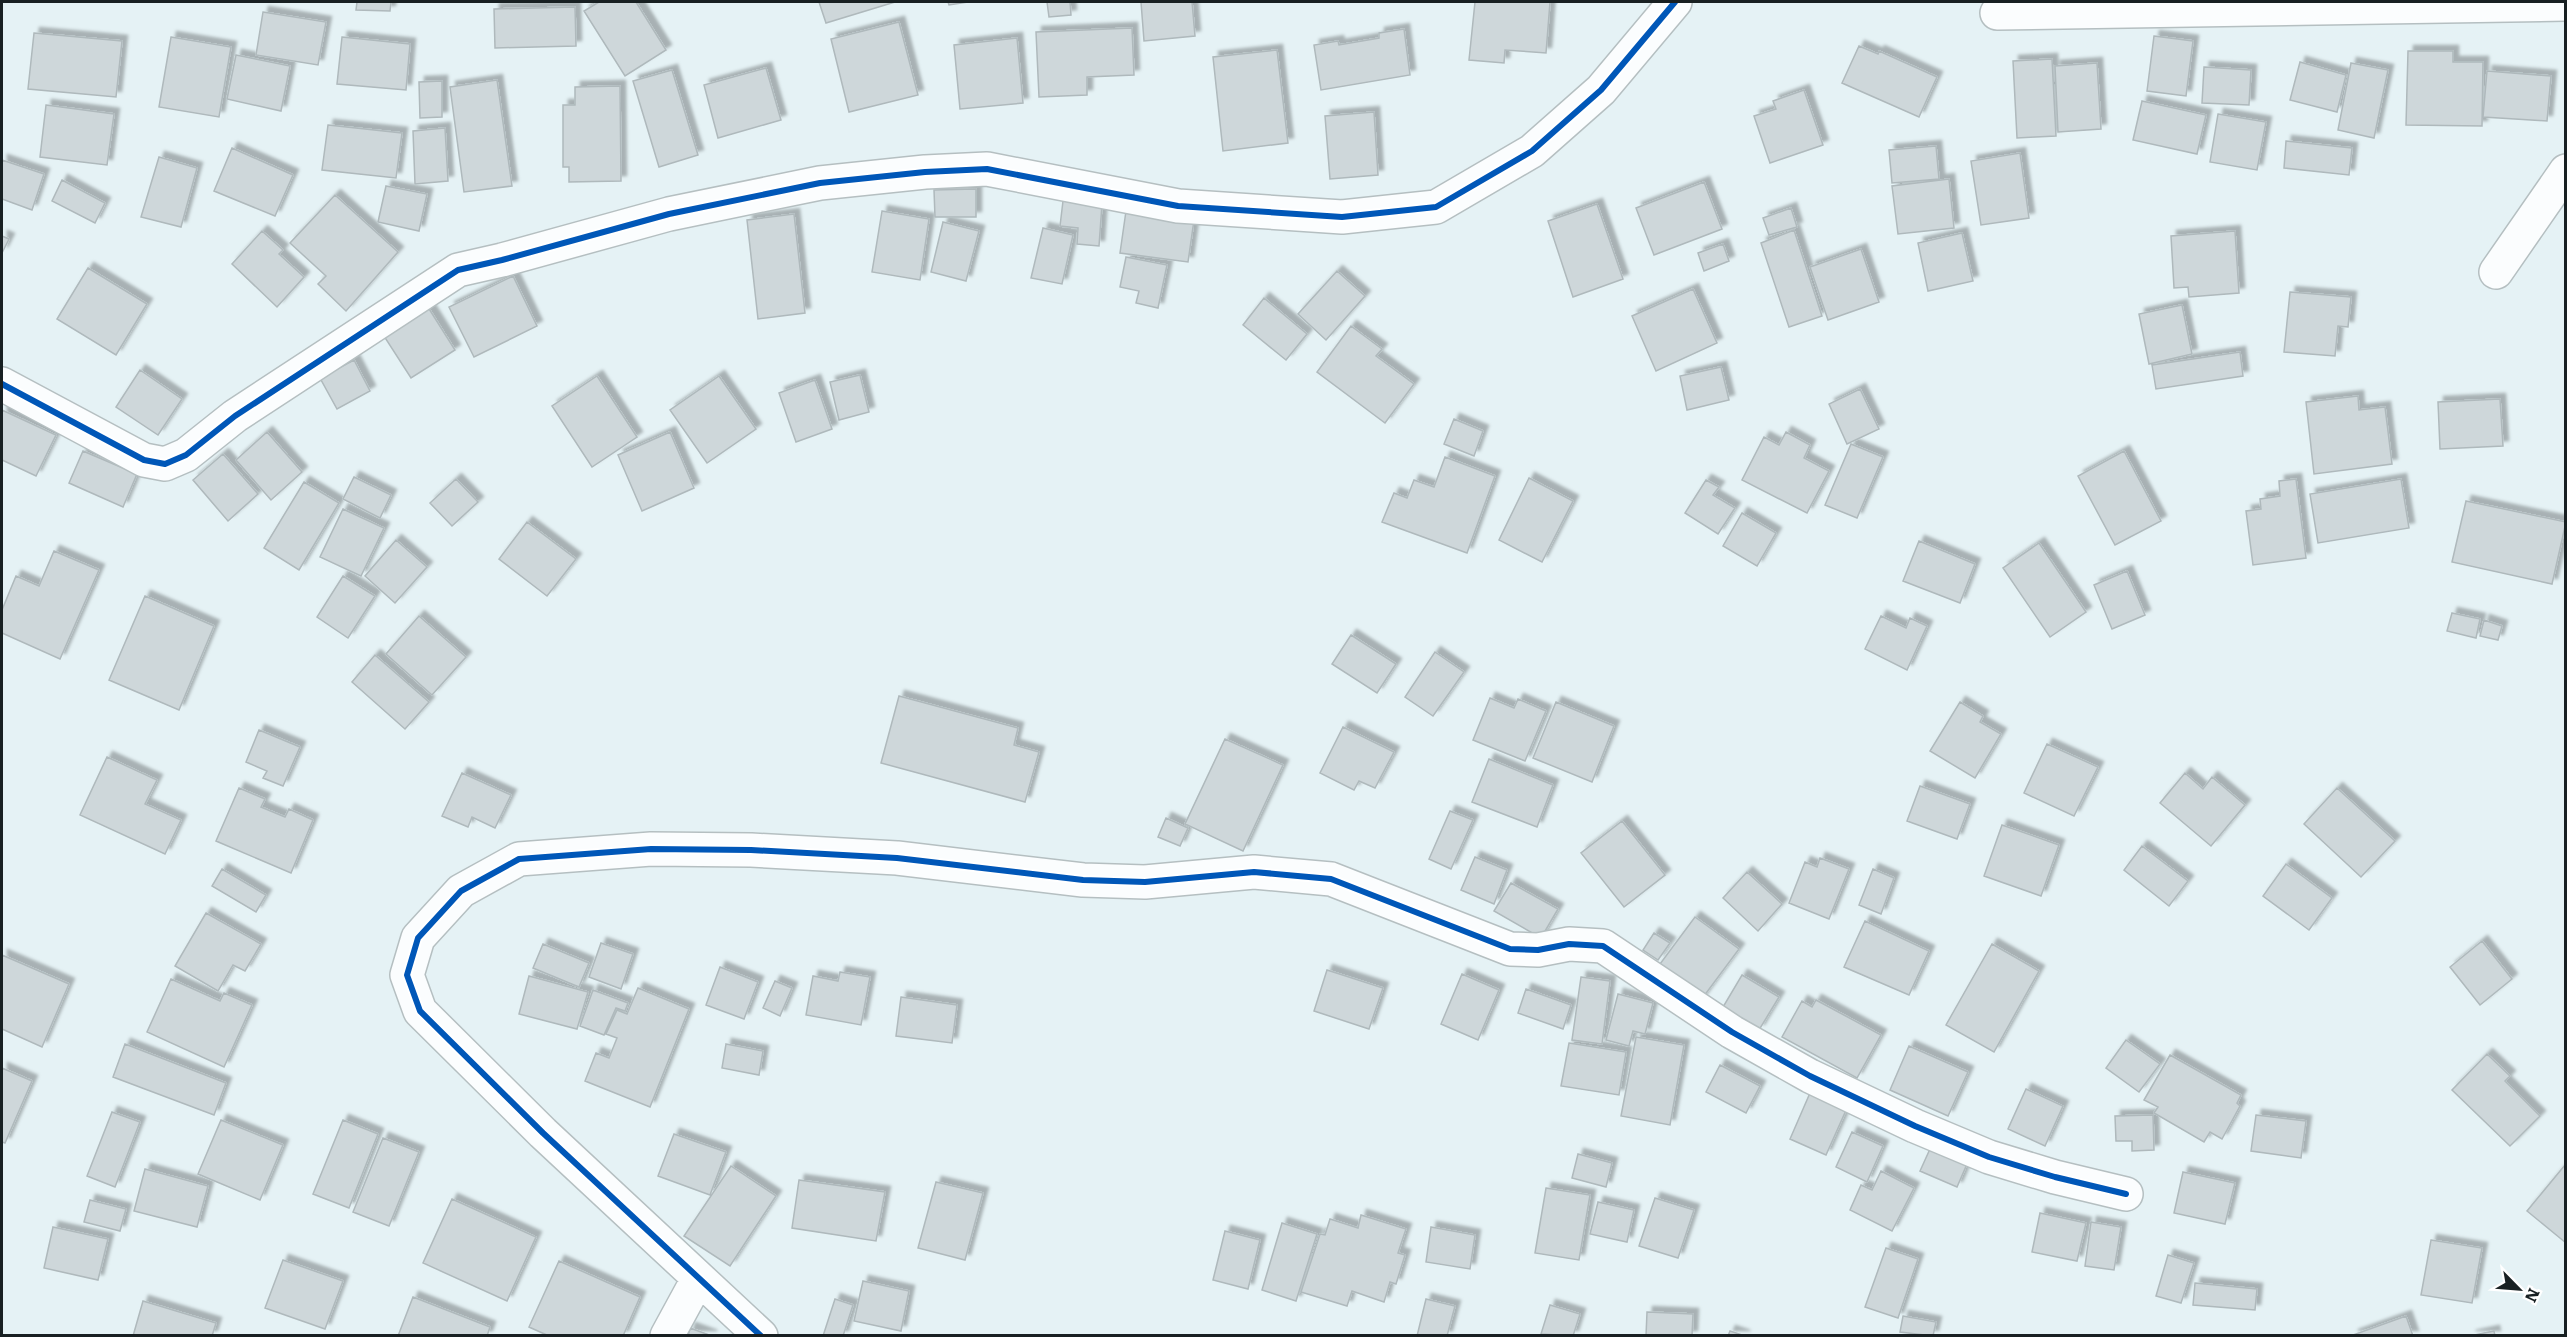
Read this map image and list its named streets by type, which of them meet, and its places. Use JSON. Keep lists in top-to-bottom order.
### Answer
{
  "north": "bottom right"
}
